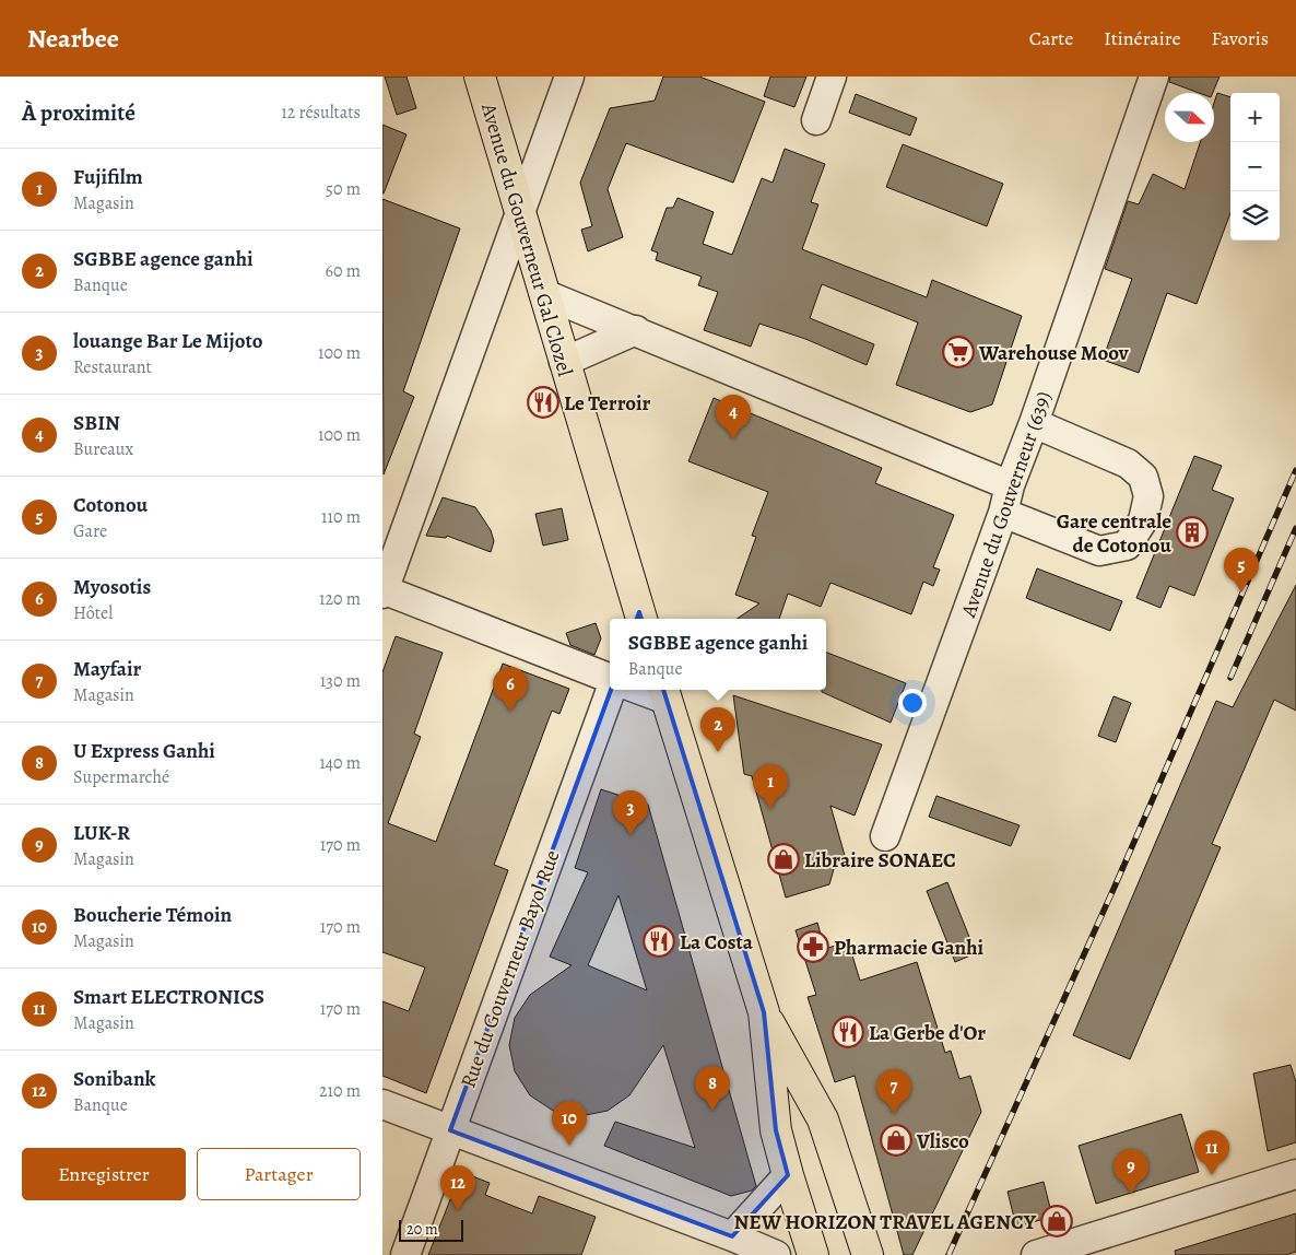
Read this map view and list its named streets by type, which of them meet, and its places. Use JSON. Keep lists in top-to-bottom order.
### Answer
{
  "streets": {
    "main road": ["Avenue du Gouverneur Gal Clozel"],
    "street": ["Avenue du Gouverneur (639)", "Rue du Gouverneur Bayol Rue"]
  },
  "places": {
    "supermarket": ["Warehouse Moov"],
    "restaurant": ["Le Terroir", "La Costa", "La Gerbe d'Or"],
    "building": ["Gare centrale de Cotonou"],
    "shop": ["Libraire SONAEC", "Vlisco", "NEW HORIZON TRAVEL AGENCY"],
    "pharmacy": ["Pharmacie Ganhi"]
  },
  "scale_bar": "20 m",
  "north": "right",
  "page": {
    "header": "Nearbee",
    "nav": ["Carte", "Itinéraire", "Favoris"],
    "heading": ["À proximité", "12 résultats"],
    "map_buttons": ["+", "−"],
    "list": [
      {
        "mark": "1",
        "name": "Fujifilm",
        "note": "Magasin",
        "value": "50 m"
      },
      {
        "mark": "2",
        "name": "SGBBE agence ganhi",
        "note": "Banque",
        "value": "60 m"
      },
      {
        "mark": "3",
        "name": "louange Bar Le Mijoto",
        "note": "Restaurant",
        "value": "100 m"
      },
      {
        "mark": "4",
        "name": "SBIN",
        "note": "Bureaux",
        "value": "100 m"
      },
      {
        "mark": "5",
        "name": "Cotonou",
        "note": "Gare",
        "value": "110 m"
      },
      {
        "mark": "6",
        "name": "Myosotis",
        "note": "Hôtel",
        "value": "120 m"
      },
      {
        "mark": "7",
        "name": "Mayfair",
        "note": "Magasin",
        "value": "130 m"
      },
      {
        "mark": "8",
        "name": "U Express Ganhi",
        "note": "Supermarché",
        "value": "140 m"
      },
      {
        "mark": "9",
        "name": "LUK-R",
        "note": "Magasin",
        "value": "170 m"
      },
      {
        "mark": "10",
        "name": "Boucherie Témoin",
        "note": "Magasin",
        "value": "170 m"
      },
      {
        "mark": "11",
        "name": "Smart ELECTRONICS",
        "note": "Magasin",
        "value": "170 m"
      },
      {
        "mark": "12",
        "name": "Sonibank",
        "note": "Banque",
        "value": "210 m"
      }
    ],
    "pins": [
      "4",
      "5",
      "6",
      "2",
      "1",
      "3",
      "8",
      "7",
      "10",
      "11",
      "9",
      "12"
    ],
    "popup": ["SGBBE agence ganhi", "Banque"],
    "buttons": ["Enregistrer", "Partager"],
    "scale": "20 m"
  }
}
